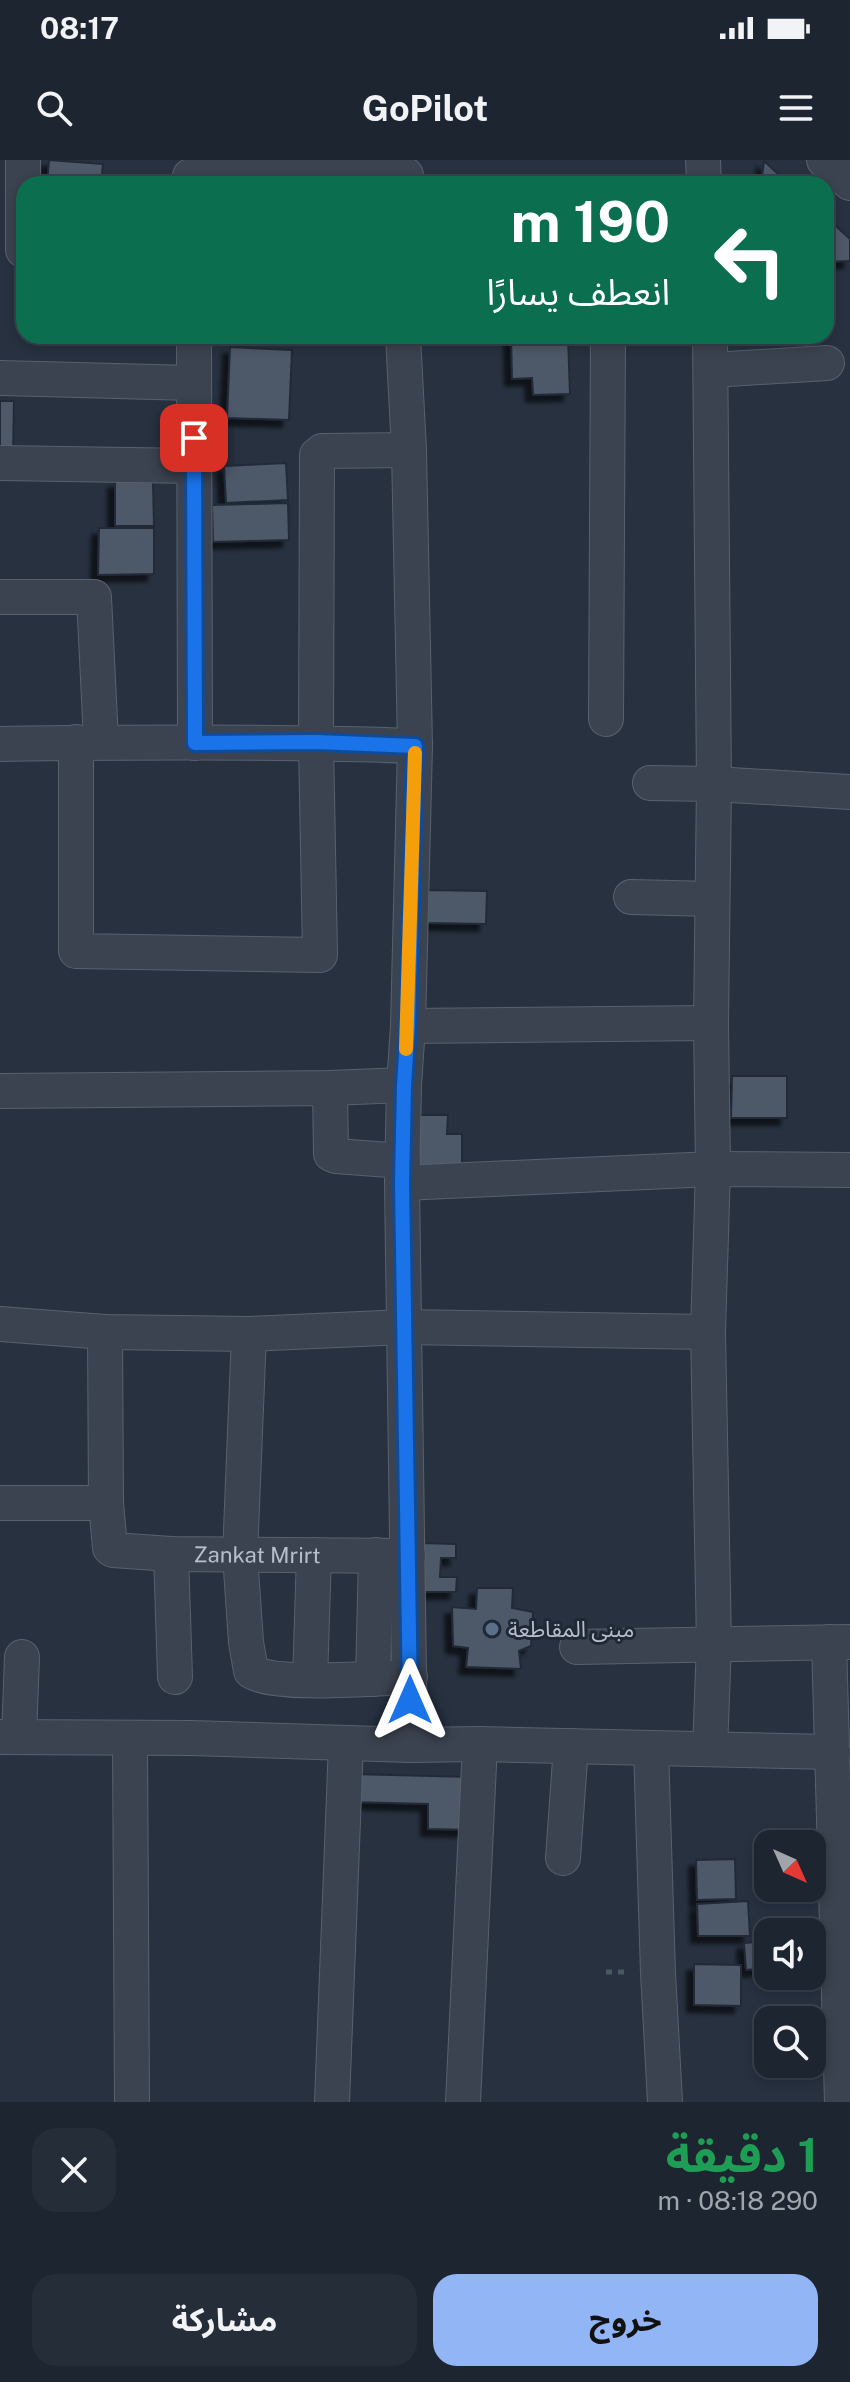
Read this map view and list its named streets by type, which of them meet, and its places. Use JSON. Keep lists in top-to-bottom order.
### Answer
{
  "streets": {
    "street": ["Zankat Mrirt"]
  },
  "places": ["مبنى المقاطعة"],
  "north": "bottom right",
  "page": {
    "status": "08:17",
    "header": "GoPilot",
    "turn": ["190 m", "انعطف يسارًا"],
    "heading": ["1 دقيقة", "290 m · 08:18"],
    "buttons": ["خروج", "مشاركة"]
  }
}
